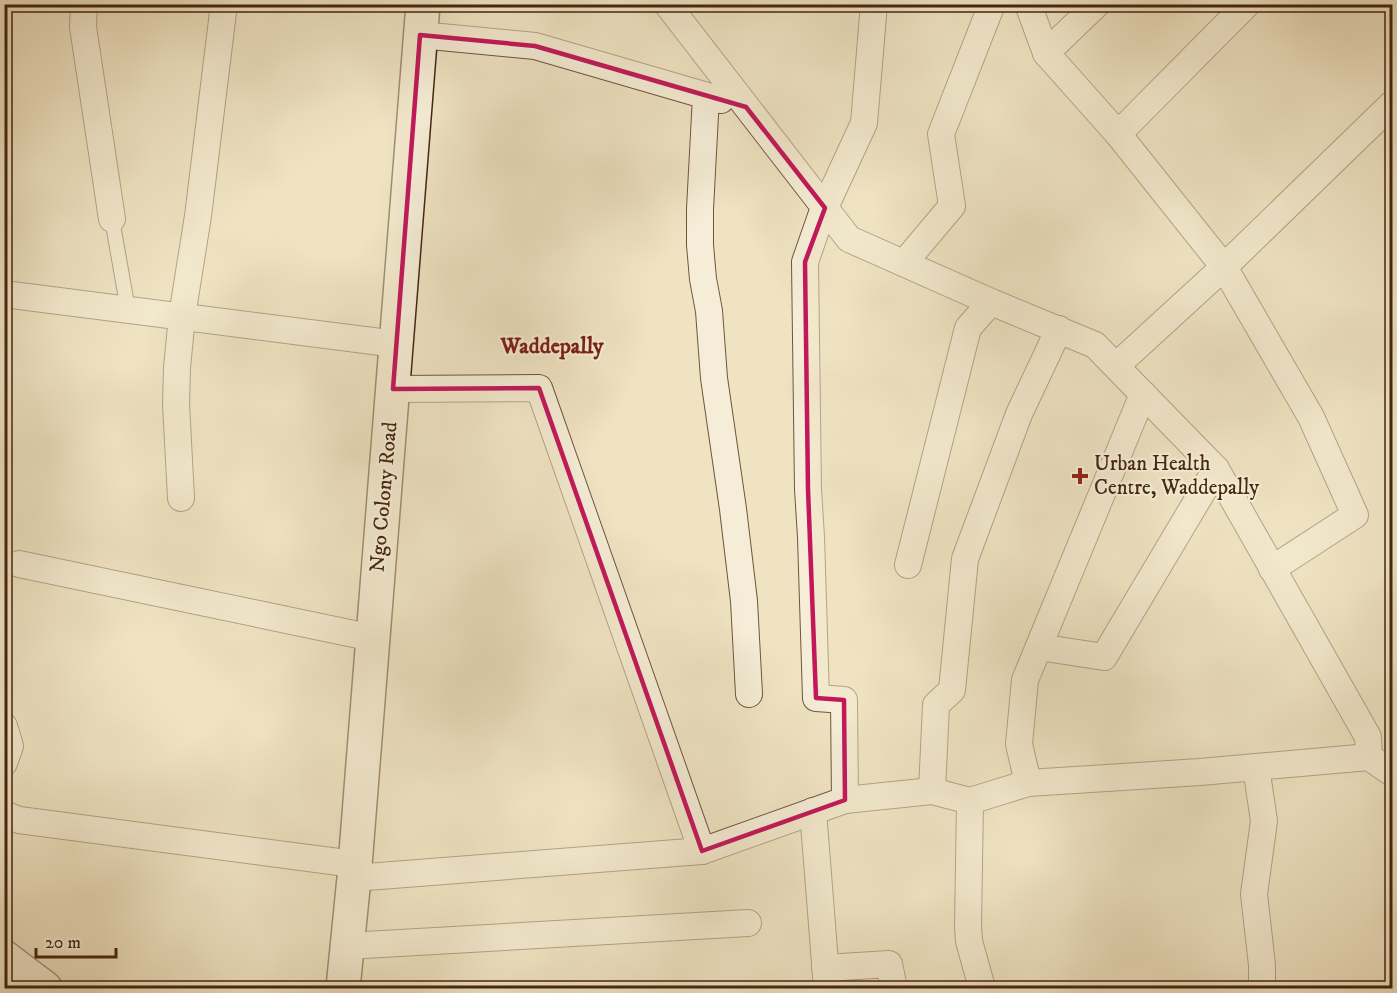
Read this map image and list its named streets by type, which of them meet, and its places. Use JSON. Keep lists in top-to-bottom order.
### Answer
{
  "streets": {
    "street": ["Ngo Colony Road"]
  },
  "districts": ["Waddepally"],
  "places": {
    "health": ["Urban Health Centre, Waddepally"]
  },
  "scale_bar": "20 m"
}
